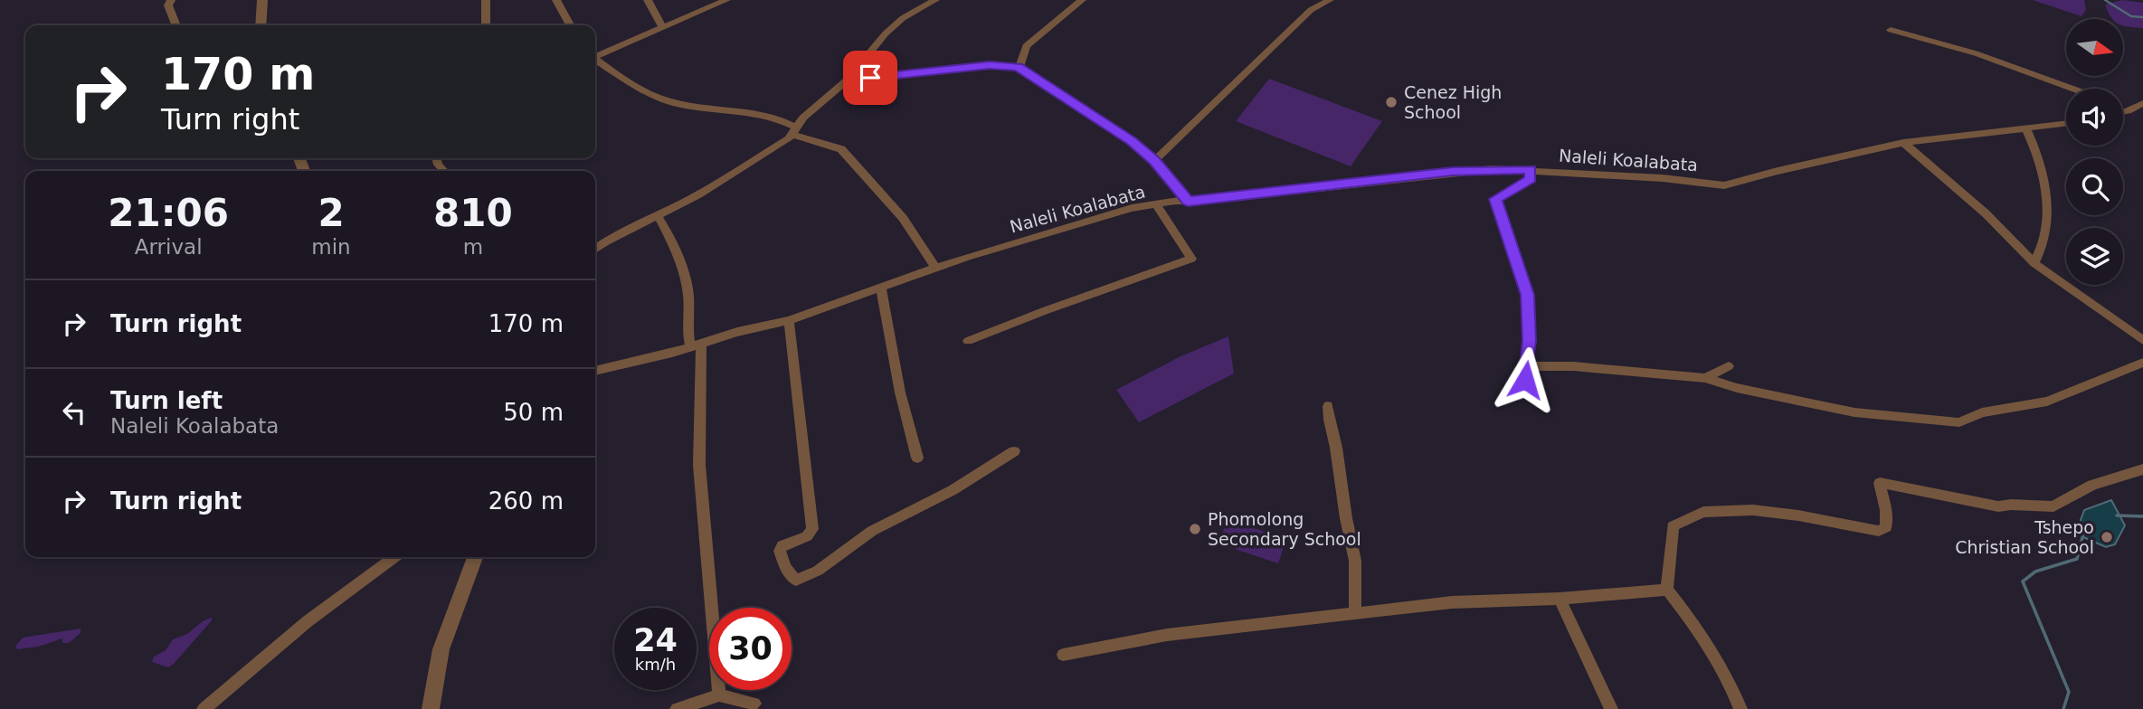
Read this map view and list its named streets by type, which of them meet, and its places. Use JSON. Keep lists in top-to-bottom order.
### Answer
{
  "streets": {
    "street": ["Naleli Koalabata"]
  },
  "places": ["Cenez High School", "Phomolong Secondary School", "Tshepo Christian School"],
  "north": "right",
  "page": {
    "turn": ["170 m", "Turn right"],
    "eta": [
      "21:06",
      "Arrival",
      "2",
      "min",
      "810",
      "m"
    ],
    "list": [
      {
        "name": "Turn right",
        "value": "170 m"
      },
      {
        "name": "Turn left",
        "note": "Naleli Koalabata",
        "value": "50 m"
      },
      {
        "name": "Turn right",
        "value": "260 m"
      }
    ],
    "speed": "24 km/h",
    "limit": "30"
  }
}
